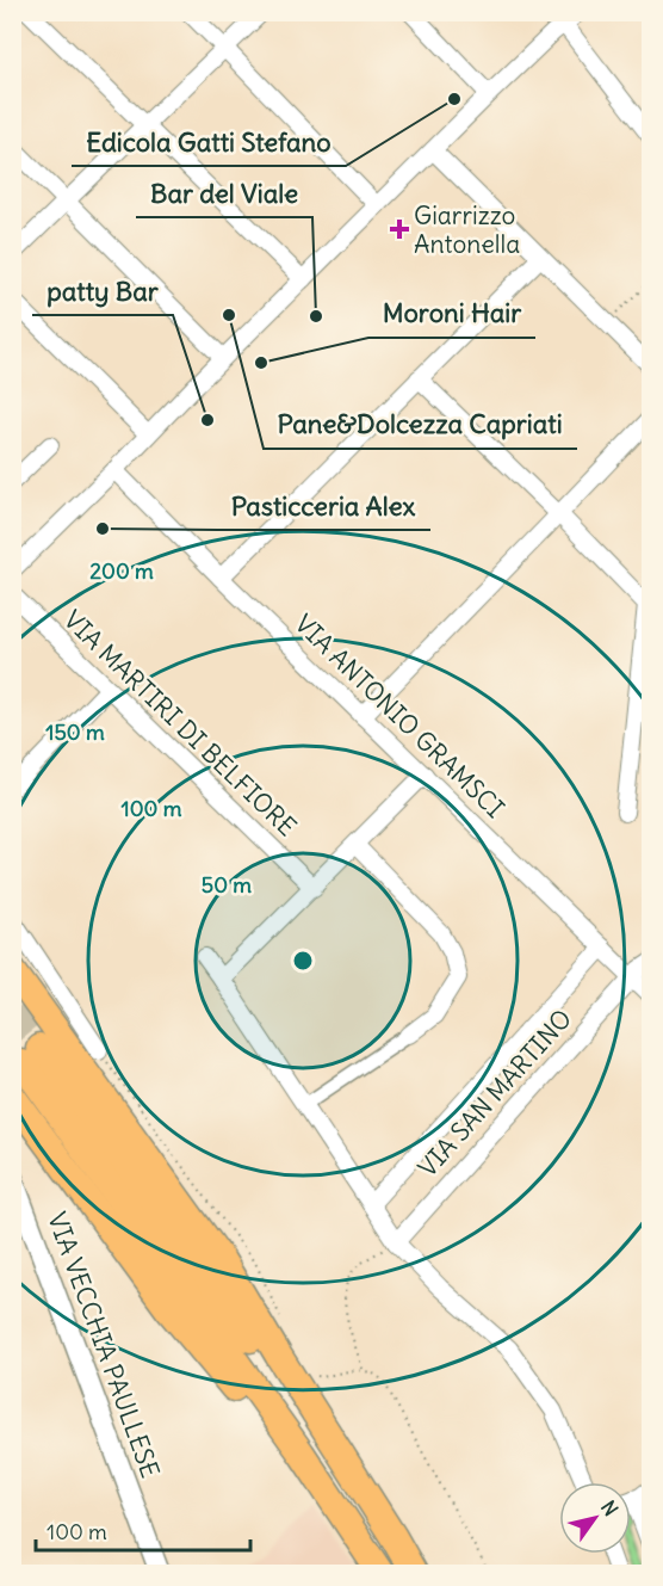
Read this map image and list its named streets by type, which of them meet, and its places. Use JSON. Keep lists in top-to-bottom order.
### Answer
{
  "streets": {
    "street": [
      "VIA ANTONIO GRAMSCI",
      "VIA MARTIRI DI BELFIORE",
      "VIA SAN MARTINO",
      "VIA VECCHIA PAULLESE"
    ]
  },
  "crossings": [
    ["VIA ANTONIO GRAMSCI", "VIA SAN MARTINO"]
  ],
  "places": {
    "other": [
      "Edicola Gatti Stefano",
      "Pane&Dolcezza Capriati",
      "Bar del Viale",
      "Moroni Hair",
      "patty Bar",
      "Pasticceria Alex"
    ],
    "health": ["Giarrizzo Antonella"]
  },
  "scale_bar": "100 m",
  "north": "top right",
  "rings": [
    "200 m",
    "150 m",
    "100 m",
    "50 m"
  ]
}
